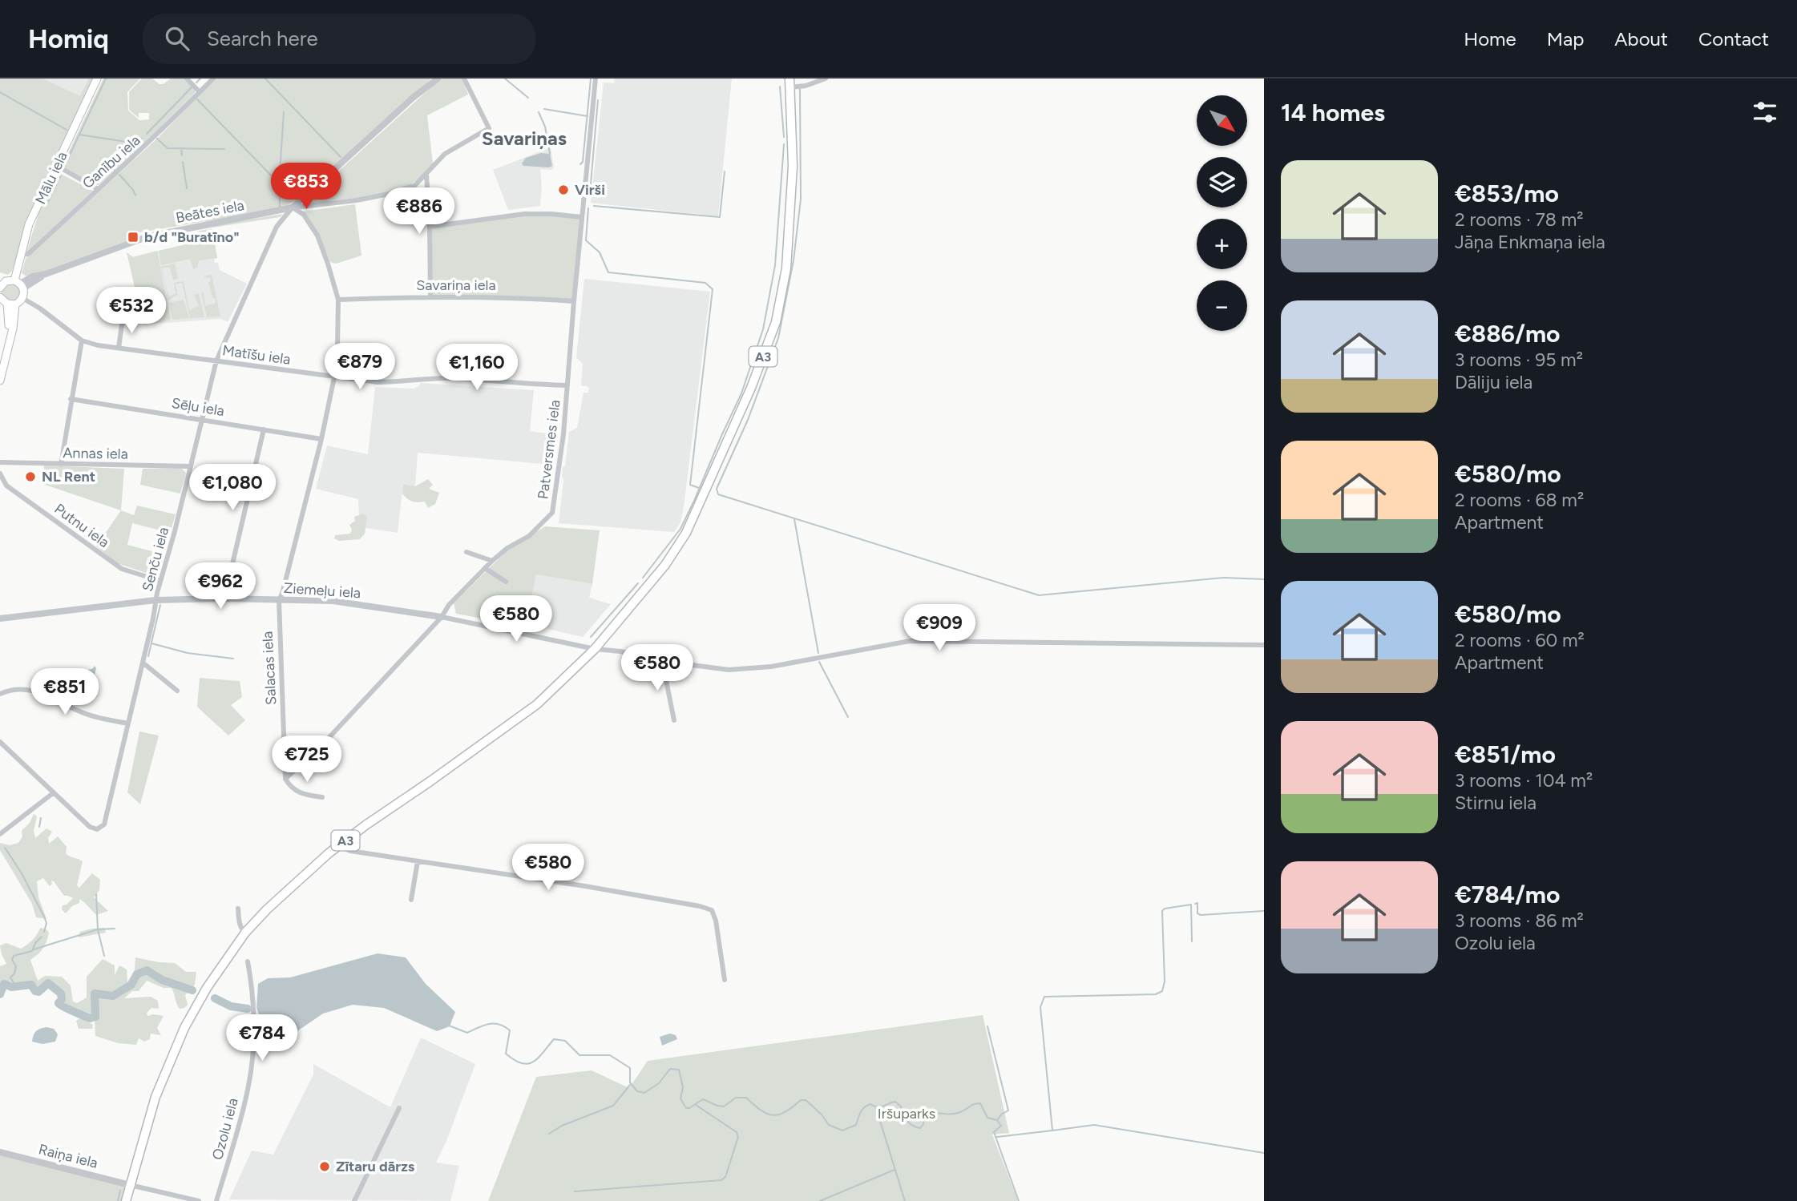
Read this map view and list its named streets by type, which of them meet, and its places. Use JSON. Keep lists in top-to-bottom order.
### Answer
{
  "streets": {
    "highway": ["A3"],
    "main road": ["Mālu iela"],
    "street": [
      "Ganību iela",
      "Beātes iela",
      "Savariņa iela",
      "Matīšu iela",
      "Sēļu iela",
      "Patversmes iela",
      "Annas iela",
      "Putnu iela",
      "Senču iela",
      "Ziemeļu iela",
      "Salacas iela",
      "Ozolu iela",
      "Raiņa iela"
    ]
  },
  "crossings": [
    ["Ganību iela", "Mālu iela"],
    ["Mālu iela", "Beātes iela"],
    ["Mālu iela", "Matīšu iela"],
    ["Beātes iela", "Senču iela"],
    ["Beātes iela", "Salacas iela"],
    ["Savariņa iela", "Patversmes iela"],
    ["Savariņa iela", "Salacas iela"],
    ["Matīšu iela", "Patversmes iela"],
    ["Matīšu iela", "Senču iela"],
    ["Matīšu iela", "Salacas iela"],
    ["A3", "Raiņa iela"],
    ["Sēļu iela", "Senču iela"],
    ["Sēļu iela", "Salacas iela"],
    ["Patversmes iela", "Ziemeļu iela"],
    ["Patversmes iela", "Salacas iela"],
    ["Annas iela", "Senču iela"],
    ["Putnu iela", "Senču iela"],
    ["Senču iela", "Ziemeļu iela"],
    ["Senču iela", "Salacas iela"],
    ["Ziemeļu iela", "Salacas iela"]
  ],
  "districts": ["Savariņas"],
  "parks": ["Iršuparks"],
  "places": {
    "other": ["Virši", "NL Rent", "Zītaru dārzs"],
    "transit": ["b/d \"Buratīno\""]
  },
  "north": "bottom right",
  "page": {
    "header": "Homiq",
    "search": "Search here",
    "nav": [
      "Home",
      "Map",
      "About",
      "Contact"
    ],
    "heading": "14 homes",
    "map_buttons": ["+", "−"],
    "list": [
      {
        "name": "€853/mo",
        "note": "2 rooms · 78 m² · Jāņa Enkmaņa iela"
      },
      {
        "name": "€886/mo",
        "note": "3 rooms · 95 m² · Dāliju iela"
      },
      {
        "name": "€580/mo",
        "note": "2 rooms · 68 m² · Apartment"
      },
      {
        "name": "€580/mo",
        "note": "2 rooms · 60 m² · Apartment"
      },
      {
        "name": "€851/mo",
        "note": "3 rooms · 104 m² · Stirnu iela"
      },
      {
        "name": "€784/mo",
        "note": "3 rooms · 86 m² · Ozolu iela"
      }
    ],
    "price": [
      "€853",
      "€886",
      "€532",
      "€879",
      "€1,160",
      "€1,080",
      "€962",
      "€580",
      "€909",
      "€580",
      "€851",
      "€725",
      "€580",
      "€784"
    ]
  }
}
